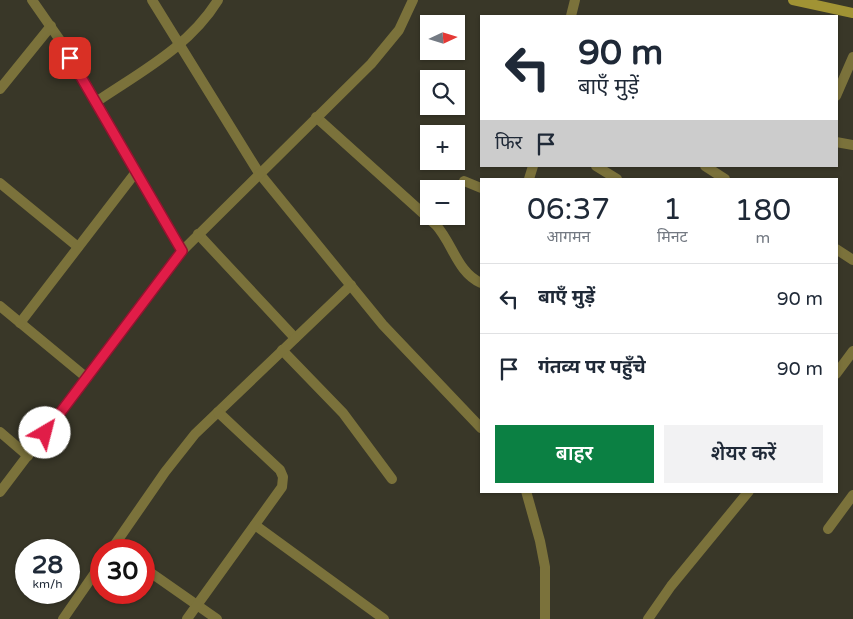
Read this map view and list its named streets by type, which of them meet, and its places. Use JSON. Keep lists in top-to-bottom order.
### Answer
{
  "north": "right",
  "page": {
    "map_buttons": ["+", "−"],
    "turn": ["90 m", "बाएँ मुड़ें"],
    "then": "फिर",
    "eta": [
      "06:37",
      "आगमन",
      "1",
      "मिनट",
      "180",
      "m"
    ],
    "list": [
      {
        "name": "बाएँ मुड़ें",
        "value": "90 m"
      },
      {
        "name": "गंतव्य पर पहुँचे",
        "value": "90 m"
      }
    ],
    "buttons": ["बाहर", "शेयर करें"],
    "speed": "28 km/h",
    "limit": "30"
  }
}
